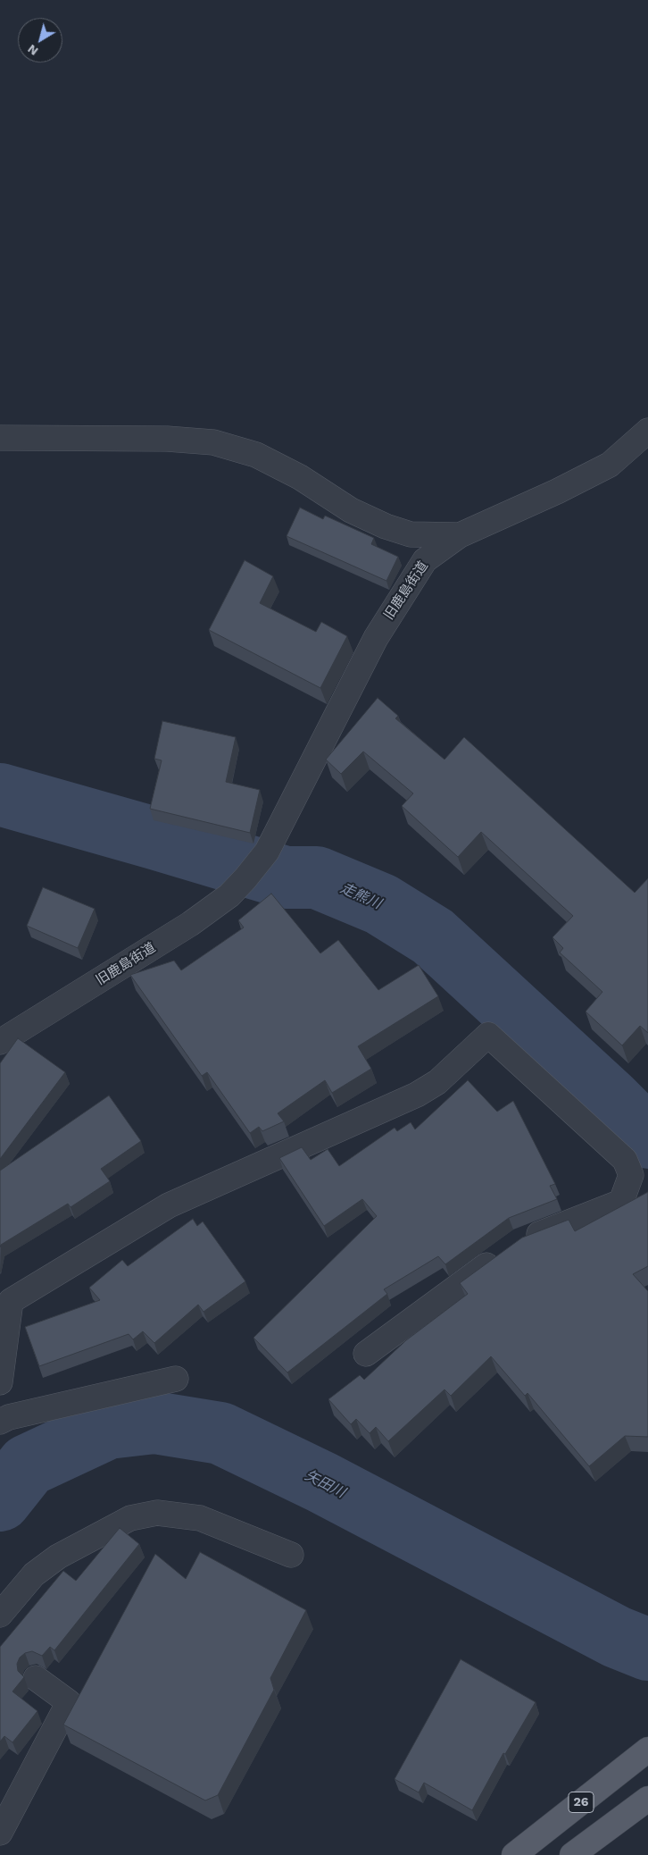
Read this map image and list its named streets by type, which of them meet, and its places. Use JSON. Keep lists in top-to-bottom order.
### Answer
{
  "streets": {
    "main road": ["26"],
    "street": ["旧鹿島街道"]
  },
  "water": ["走熊川", "矢田川"],
  "north": "bottom left"
}
